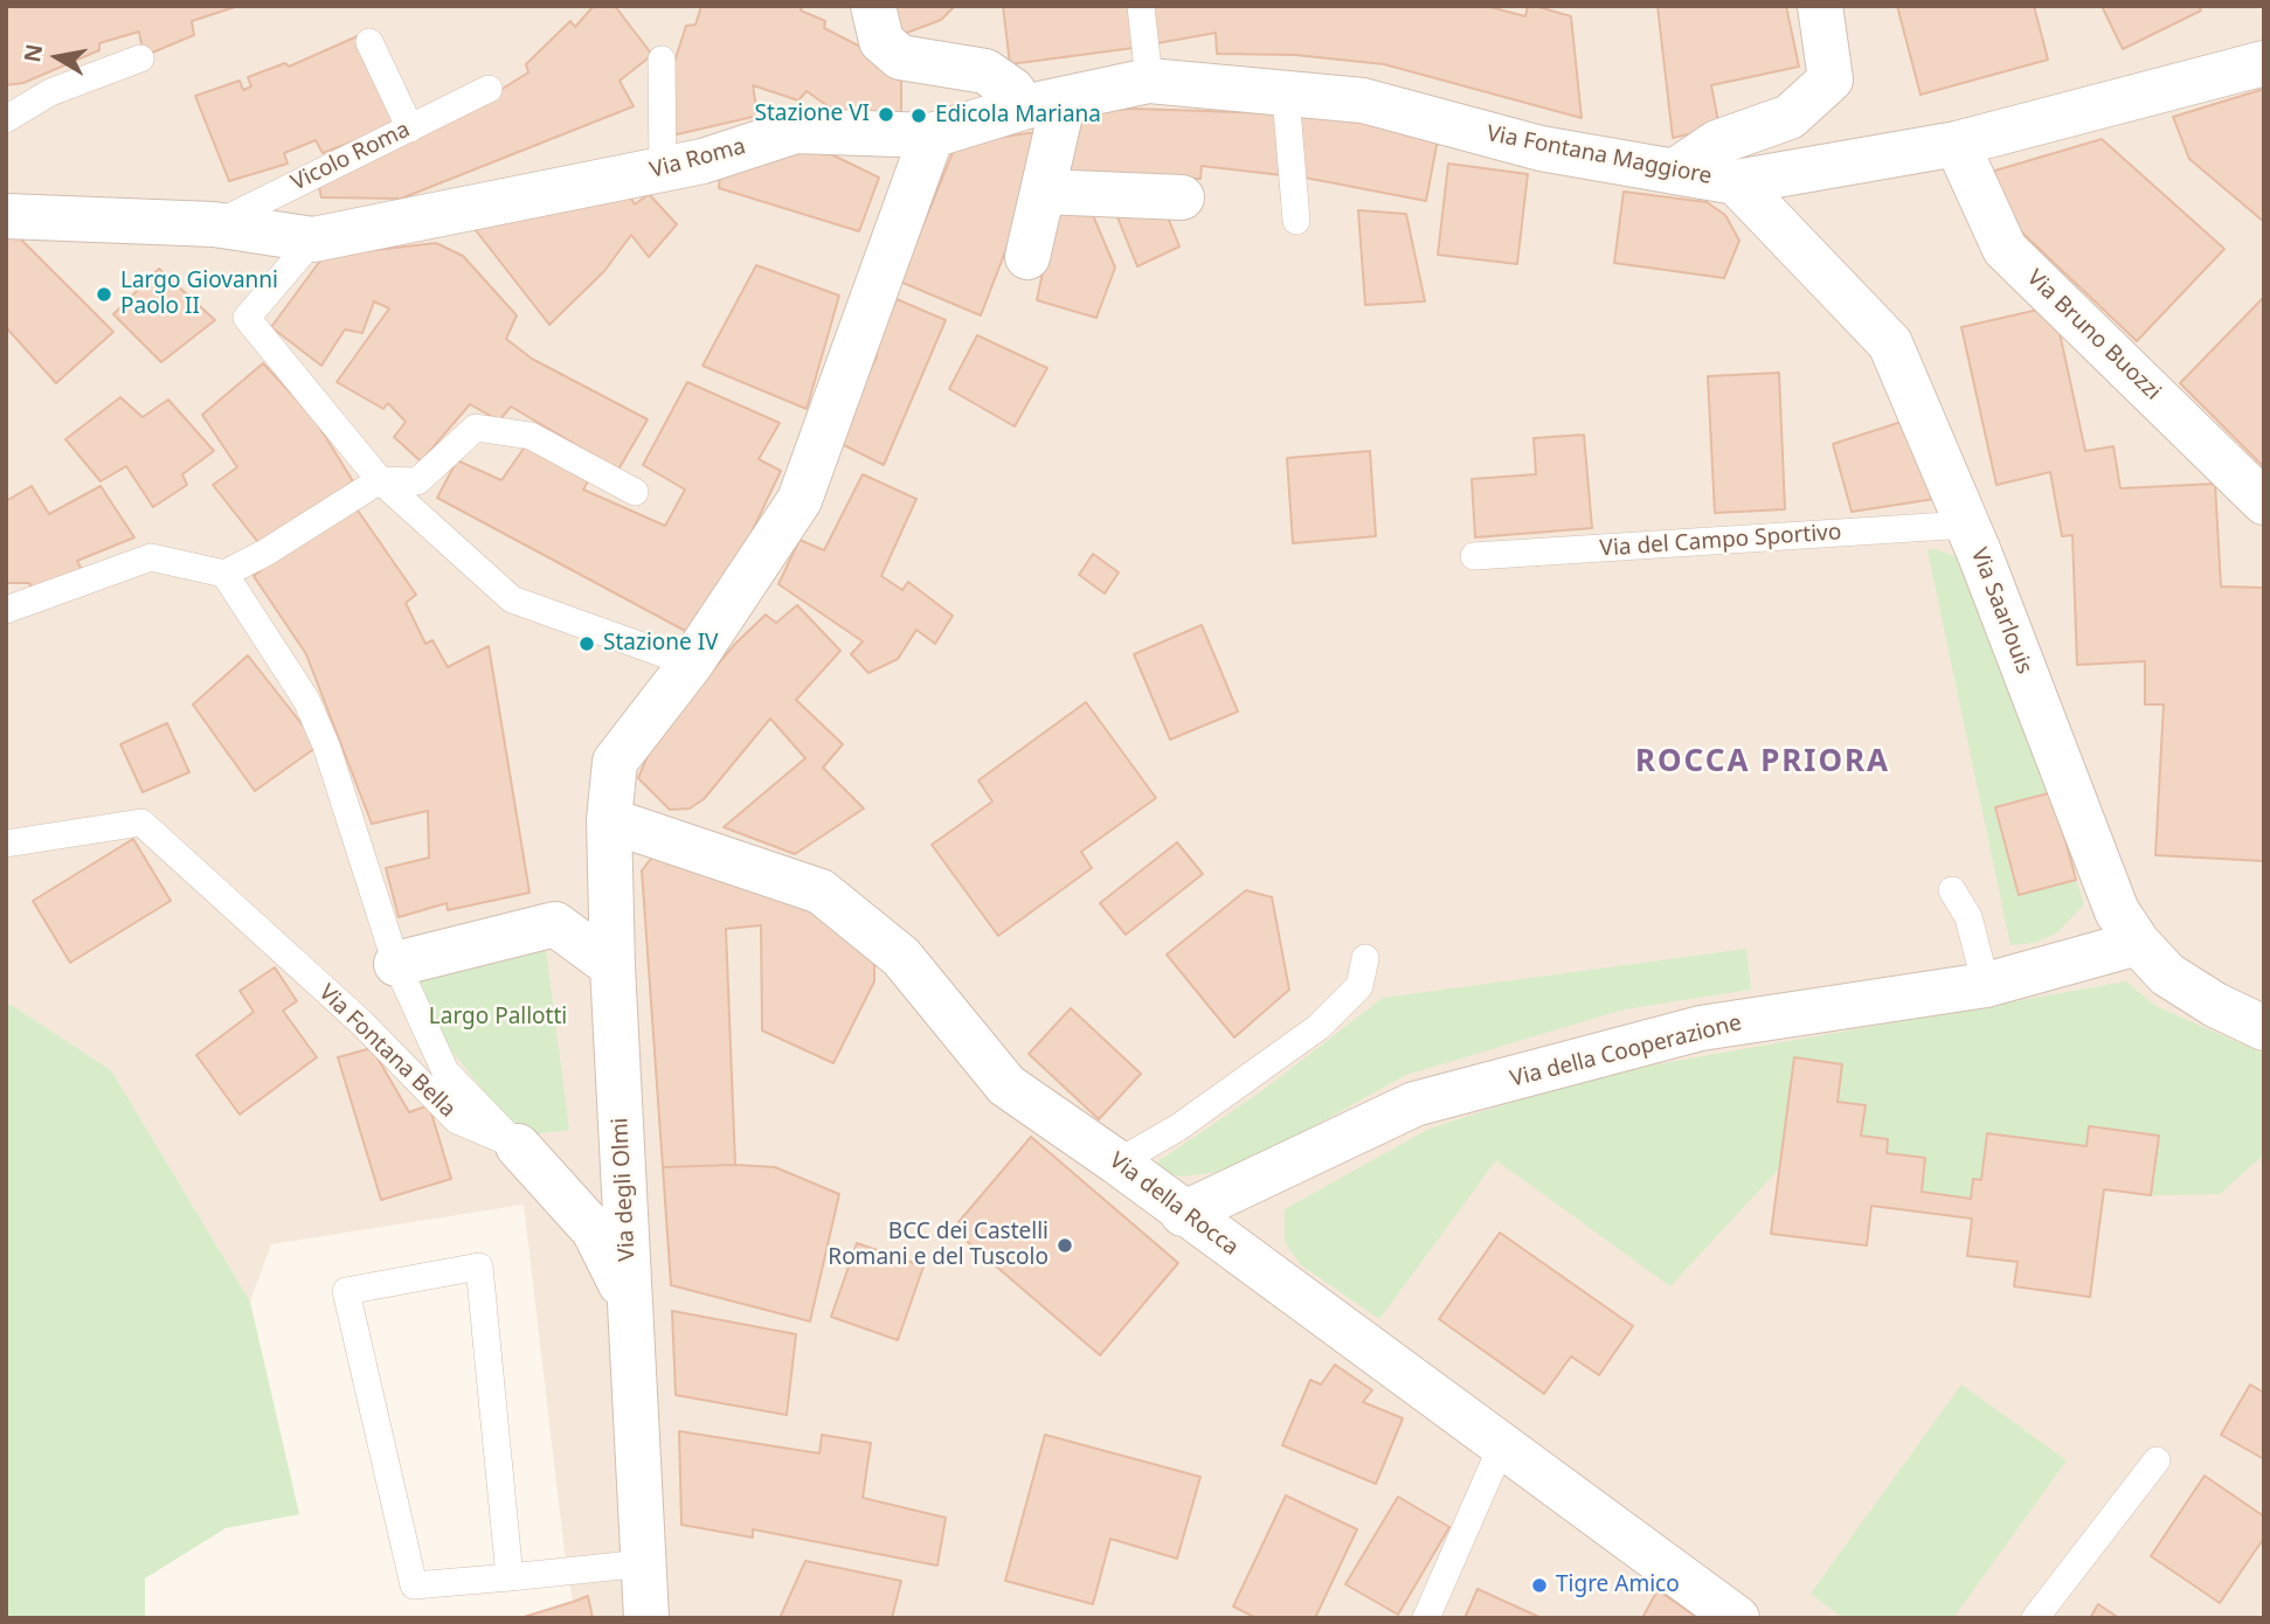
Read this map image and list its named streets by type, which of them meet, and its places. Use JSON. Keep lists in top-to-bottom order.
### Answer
{
  "streets": {
    "street": [
      "Via Fontana Maggiore",
      "Via Roma",
      "Via Bruno Buozzi",
      "Via Saarlouis",
      "Via della Cooperazione",
      "Via degli Olmi",
      "Via della Rocca"
    ],
    "lane": ["Vicolo Roma", "Via del Campo Sportivo", "Via Fontana Bella"]
  },
  "crossings": [
    ["Via Fontana Maggiore", "Via Roma"],
    ["Via Fontana Maggiore", "Via Bruno Buozzi"],
    ["Via Fontana Maggiore", "Via Saarlouis"],
    ["Vicolo Roma", "Via Roma"],
    ["Via del Campo Sportivo", "Via Saarlouis"],
    ["Via Saarlouis", "Via della Cooperazione"],
    ["Via della Cooperazione", "Via della Rocca"],
    ["Via degli Olmi", "Via della Rocca"]
  ],
  "districts": ["ROCCA PRIORA"],
  "parks": ["Largo Pallotti"],
  "places": [
    "Stazione VI",
    "Edicola Mariana",
    "Largo Giovanni Paolo II",
    "Stazione IV",
    "BCC dei Castelli Romani e del Tuscolo",
    "Tigre Amico"
  ],
  "north": "left"
}
